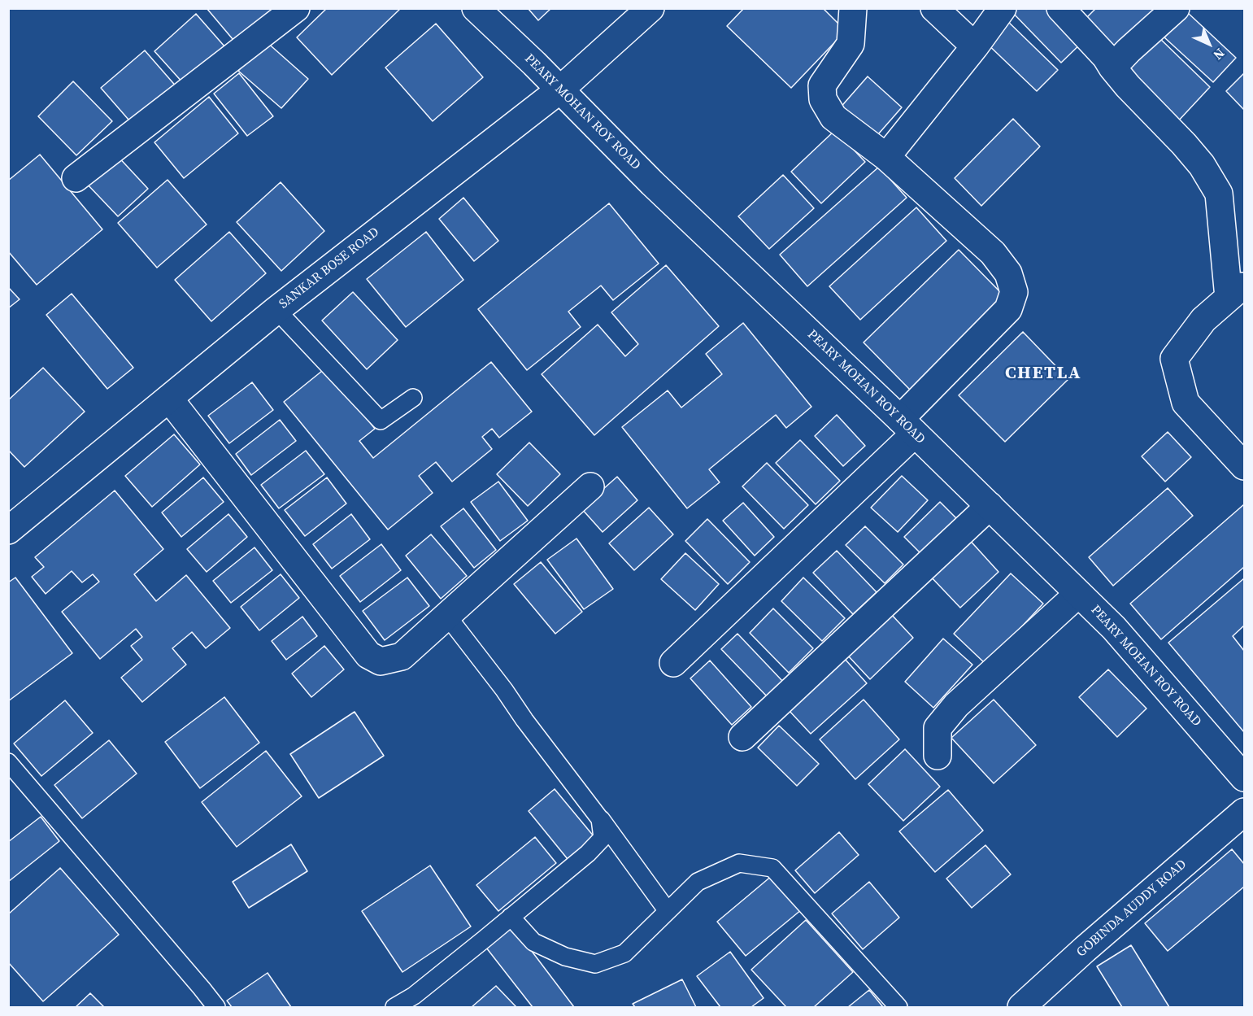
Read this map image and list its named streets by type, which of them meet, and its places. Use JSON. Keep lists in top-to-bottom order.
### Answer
{
  "streets": {
    "street": ["PEARY MOHAN ROY ROAD", "SANKAR BOSE ROAD", "GOBINDA AUDDY ROAD"]
  },
  "crossings": [
    ["PEARY MOHAN ROY ROAD", "SANKAR BOSE ROAD"]
  ],
  "districts": ["CHETLA"],
  "north": "bottom right"
}
